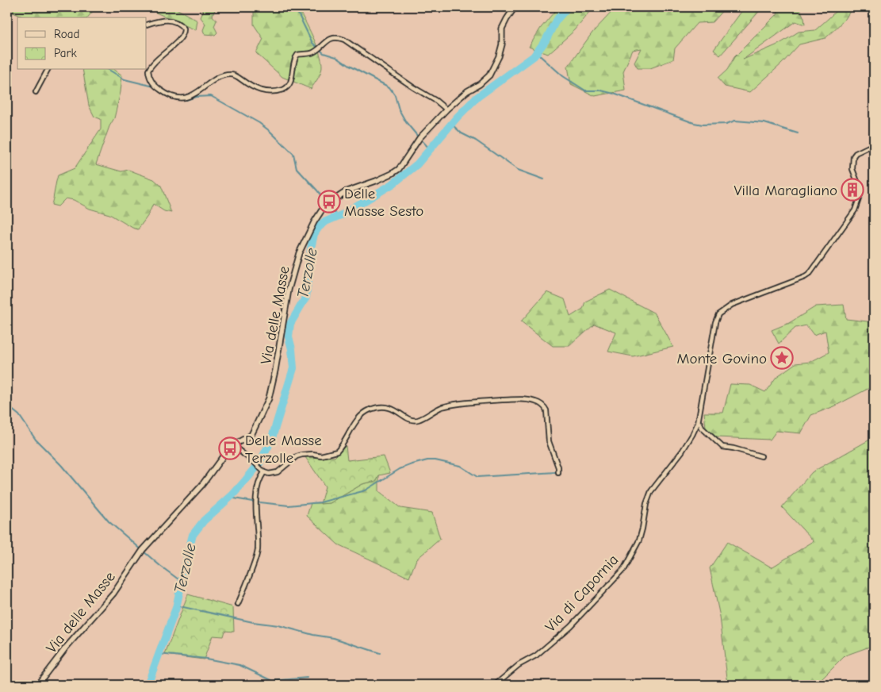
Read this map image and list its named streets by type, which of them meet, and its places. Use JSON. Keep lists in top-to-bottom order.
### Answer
{
  "streets": {
    "street": ["Via delle Masse", "Via di Capornia"]
  },
  "water": ["Terzolle"],
  "places": {
    "building": ["Villa Maragliano"],
    "bus stop": ["Delle Masse Sesto", "Delle Masse Terzolle"],
    "place": ["Monte Govino"]
  },
  "legend": ["Road", "Park"]
}
